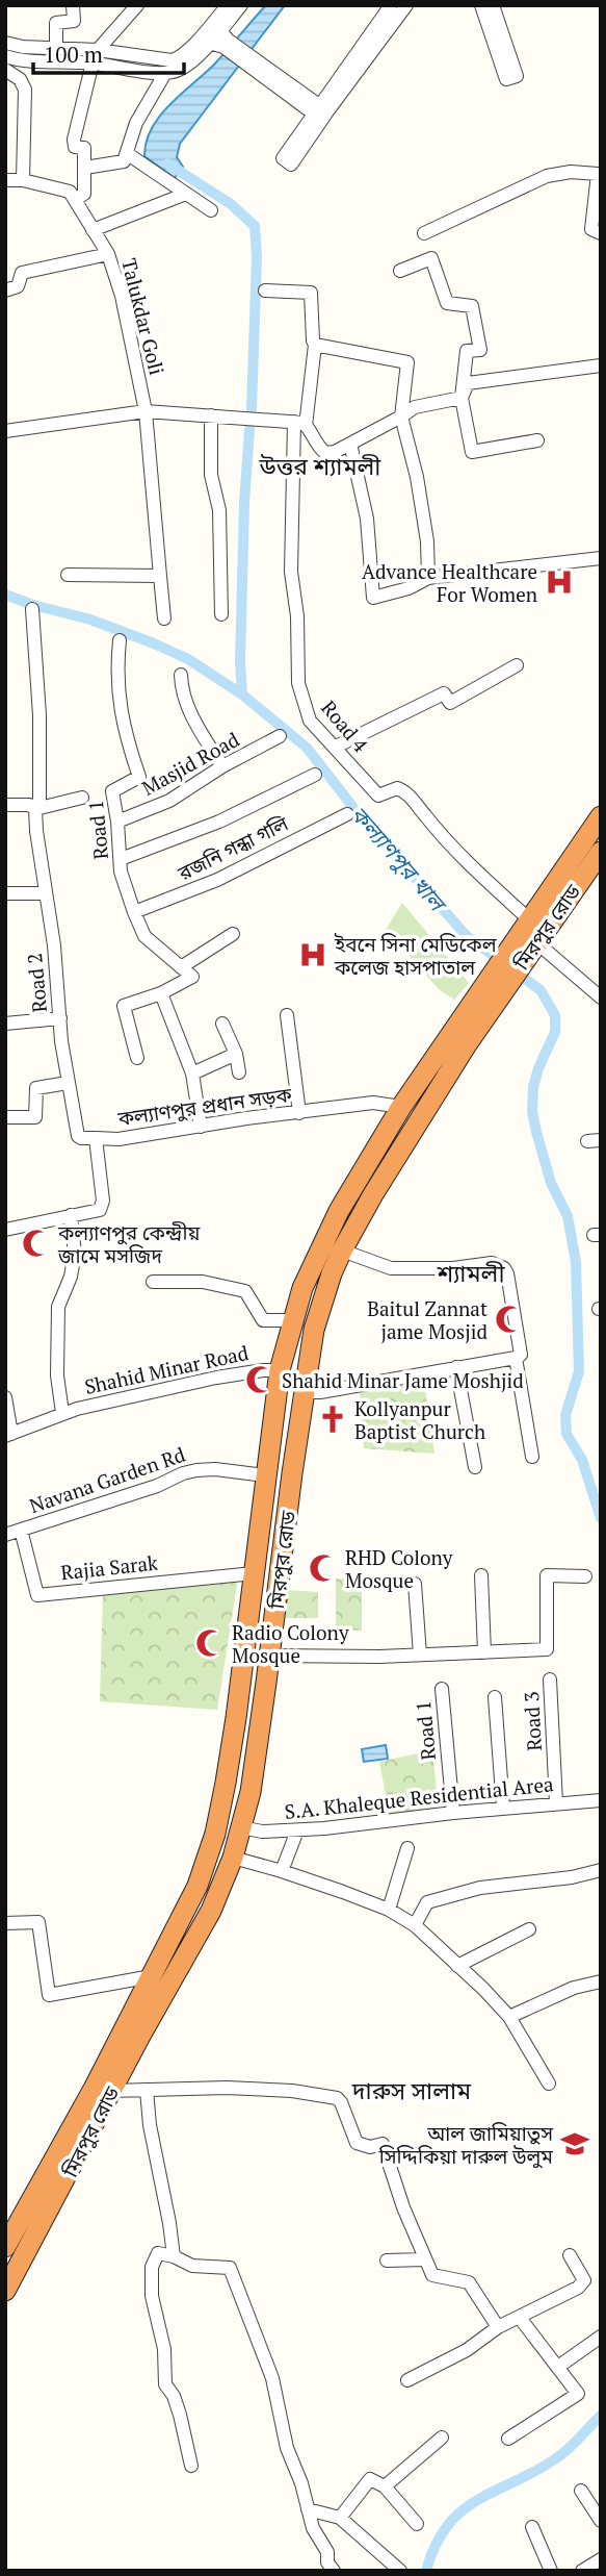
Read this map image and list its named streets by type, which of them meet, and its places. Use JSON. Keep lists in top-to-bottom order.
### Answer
{
  "streets": {
    "highway": ["মিরপুর রোড"],
    "street": [
      "Talukdar Goli",
      "Road 4",
      "Masjid Road",
      "Road 1",
      "রজনি গন্ধা গলি",
      "Road 2",
      "কল্যাণপুর প্রধান সড়ক",
      "Shahid Minar Road",
      "Navana Garden Rd",
      "Rajia Sarak",
      "Road 3",
      "S.A. Khaleque Residential Area"
    ]
  },
  "crossings": [
    ["Road 4", "মিরপুর রোড"],
    ["Masjid Road", "Road 1"],
    ["Road 1", "রজনি গন্ধা গলি"],
    ["Road 1", "S.A. Khaleque Residential Area"],
    ["মিরপুর রোড", "কল্যাণপুর প্রধান সড়ক"],
    ["মিরপুর রোড", "Shahid Minar Road"],
    ["মিরপুর রোড", "Navana Garden Rd"],
    ["মিরপুর রোড", "Rajia Sarak"],
    ["মিরপুর রোড", "S.A. Khaleque Residential Area"],
    ["Road 2", "কল্যাণপুর প্রধান সড়ক"],
    ["কল্যাণপুর প্রধান সড়ক", "Shahid Minar Road"],
    ["Navana Garden Rd", "Rajia Sarak"],
    ["Road 3", "S.A. Khaleque Residential Area"]
  ],
  "districts": ["উত্তর শ্যামলী", "শ্যামলী", "দারুস সালাম"],
  "water": ["কল্যাণপুর খাল"],
  "places": {
    "hospital": ["Advance Healthcare For Women", "ইবনে সিনা মেডিকেল কলেজ হাসপাতাল"],
    "mosque": [
      "কল্যাণপুর কেন্দ্রীয় জামে মসজিদ",
      "Baitul Zannat jame Mosjid",
      "Shahid Minar Jame Moshjid",
      "RHD Colony Mosque",
      "Radio Colony Mosque"
    ],
    "church": ["Kollyanpur Baptist Church"],
    "school or university": ["আল জামিয়াতুস সিদ্দিকিয়া দারুল উলুম"]
  },
  "scale_bar": "100 m"
}
